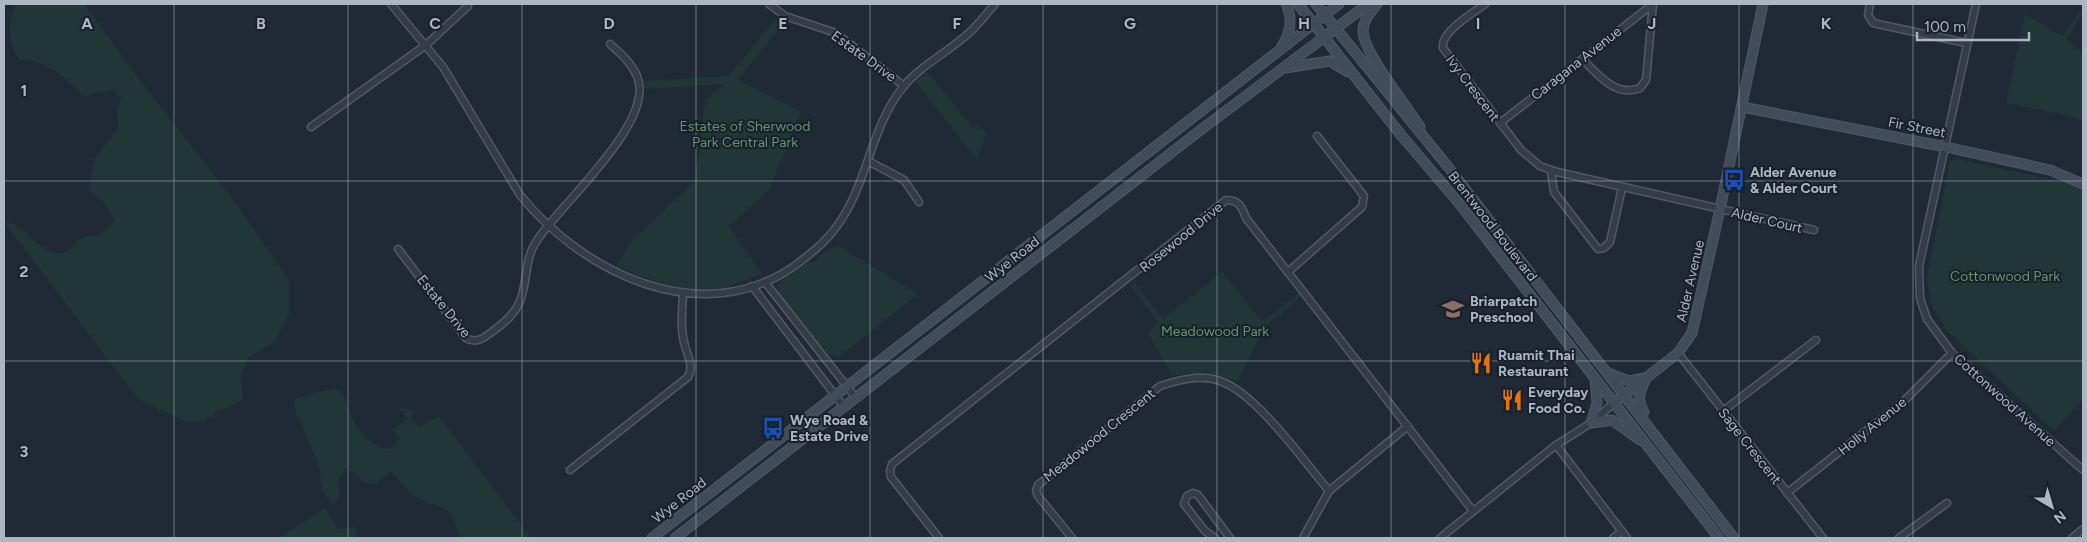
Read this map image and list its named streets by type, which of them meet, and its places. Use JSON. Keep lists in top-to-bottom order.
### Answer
{
  "streets": {
    "main road": [
      "Fir Street",
      "Brentwood Boulevard",
      "Wye Road",
      "Alder Avenue"
    ],
    "street": [
      "Estate Drive",
      "Caragana Avenue",
      "Ivy Crescent",
      "Alder Court",
      "Rosewood Drive",
      "Cottonwood Avenue",
      "Holly Avenue",
      "Meadowood Crescent",
      "Sage Crescent"
    ]
  },
  "crossings": [
    ["Caragana Avenue", "Ivy Crescent"],
    ["Ivy Crescent", "Alder Court"],
    ["Ivy Crescent", "Alder Avenue"],
    ["Fir Street", "Alder Avenue"],
    ["Fir Street", "Cottonwood Avenue"],
    ["Alder Court", "Alder Avenue"],
    ["Brentwood Boulevard", "Wye Road"],
    ["Brentwood Boulevard", "Alder Avenue"],
    ["Rosewood Drive", "Alder Avenue"],
    ["Alder Avenue", "Sage Crescent"],
    ["Cottonwood Avenue", "Holly Avenue"],
    ["Holly Avenue", "Sage Crescent"]
  ],
  "parks": ["Estates of Sherwood Park Central Park", "Cottonwood Park", "Meadowood Park"],
  "places": {
    "bus stop": ["Alder Avenue & Alder Court", "Wye Road & Estate Drive"],
    "school or university": ["Briarpatch Preschool"],
    "restaurant": ["Ruamit Thai Restaurant", "Everyday Food Co."]
  },
  "scale_bar": "100 m",
  "north": "bottom right",
  "grid": {
    "columns": [
      "A",
      "B",
      "C",
      "D",
      "E",
      "F",
      "G",
      "H",
      "I",
      "J",
      "K"
    ],
    "rows": ["1", "2", "3"]
  }
}
